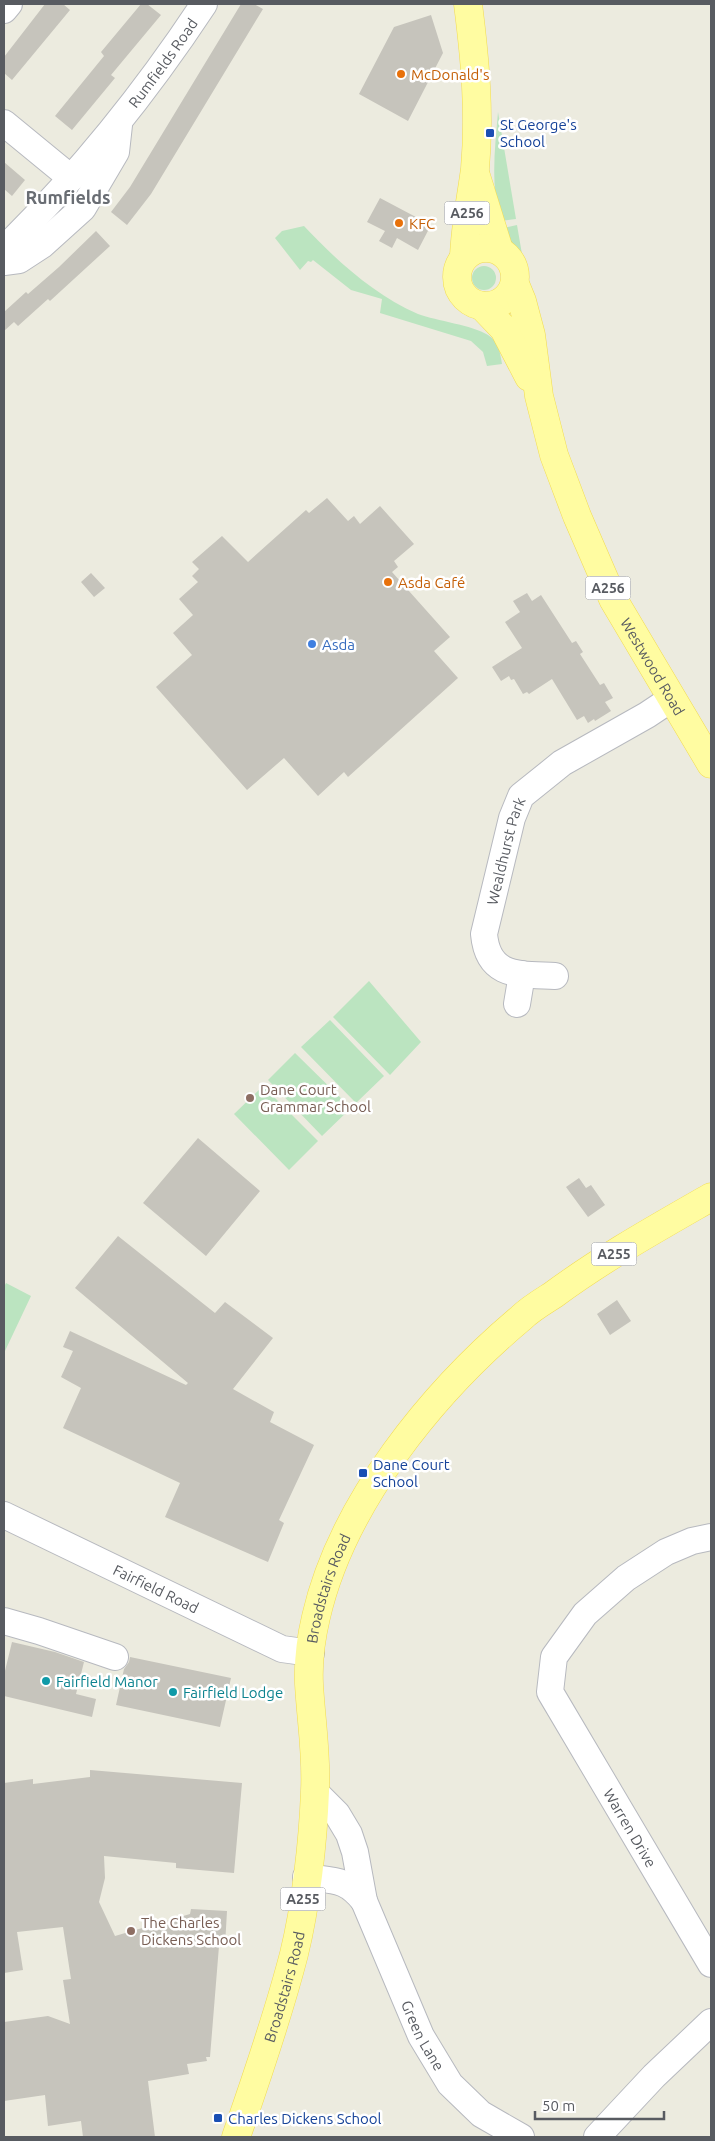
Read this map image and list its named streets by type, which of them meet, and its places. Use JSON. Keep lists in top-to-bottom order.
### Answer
{
  "streets": {
    "main road": [
      "A256",
      "Westwood Road",
      "A255",
      "Broadstairs Road"
    ],
    "street": [
      "Rumfields Road",
      "Wealdhurst Park",
      "Fairfield Road",
      "Warren Drive",
      "Green Lane"
    ]
  },
  "crossings": [
    ["A256", "Westwood Road"],
    ["Westwood Road", "Wealdhurst Park"],
    ["Fairfield Road", "Broadstairs Road"],
    ["Broadstairs Road", "Green Lane"]
  ],
  "districts": ["Rumfields"],
  "places": {
    "other": [
      "McDonald's",
      "KFC",
      "Asda Café",
      "Asda",
      "Dane Court Grammar School",
      "Fairfield Manor",
      "Fairfield Lodge",
      "The Charles Dickens School"
    ],
    "transit": ["St George's School", "Dane Court School", "Charles Dickens School"]
  },
  "scale_bar": "50 m"
}
